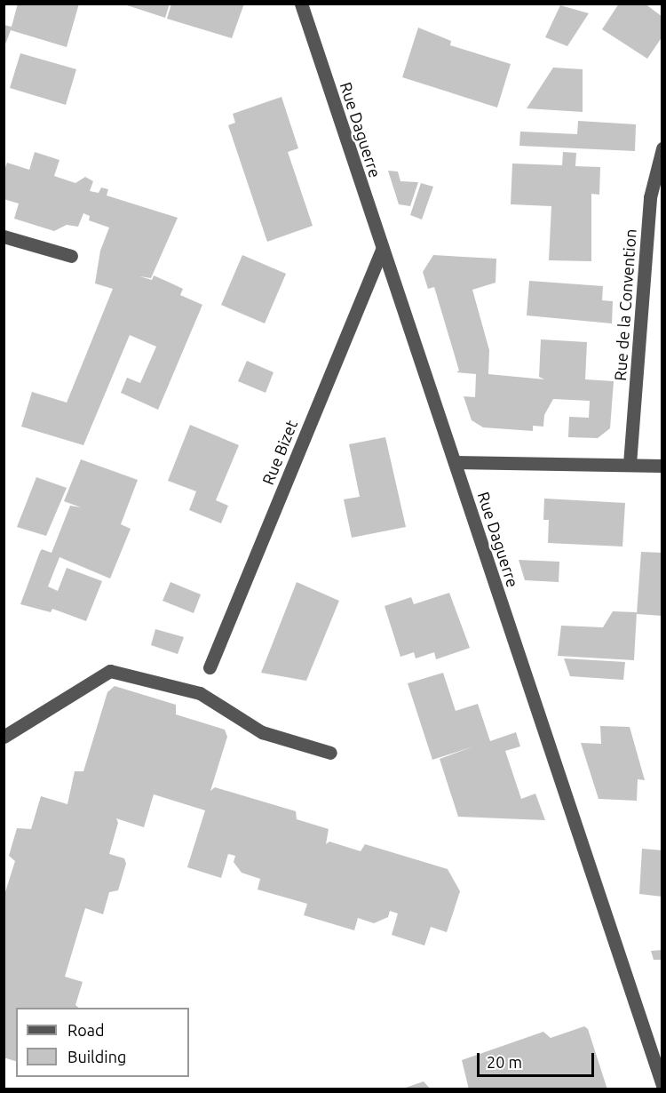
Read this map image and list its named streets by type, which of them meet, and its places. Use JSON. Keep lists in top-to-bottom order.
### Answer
{
  "streets": {
    "street": ["Rue Daguerre", "Rue de la Convention", "Rue Bizet"]
  },
  "crossings": [
    ["Rue Daguerre", "Rue Bizet"]
  ],
  "legend": ["Road", "Building"],
  "scale_bar": "20 m"
}
